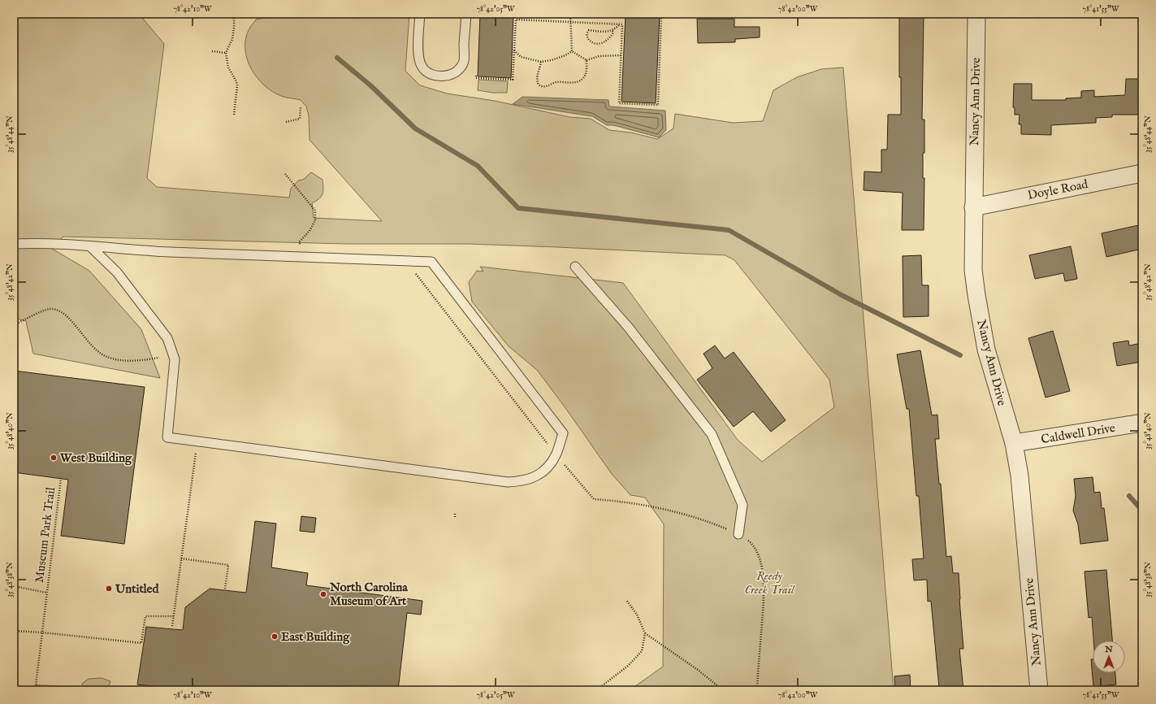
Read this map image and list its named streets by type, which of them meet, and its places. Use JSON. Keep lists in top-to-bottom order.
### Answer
{
  "streets": {
    "street": ["Nancy Ann Drive", "Doyle Road", "Caldwell Drive"],
    "path": ["Museum Park Trail"]
  },
  "crossings": [
    ["Nancy Ann Drive", "Doyle Road"],
    ["Nancy Ann Drive", "Caldwell Drive"]
  ],
  "parks": ["Reedy Creek Trail"],
  "places": [
    "West Building",
    "Untitled",
    "North Carolina Museum of Art",
    "East Building"
  ],
  "north": "top",
  "coordinates": [
    "78°42'10\"W",
    "78°42'05\"W",
    "78°42'00\"W",
    "78°41'55\"W",
    "35°48'44\"N",
    "35°48'42\"N",
    "35°48'40\"N",
    "35°48'38\"N"
  ]
}
